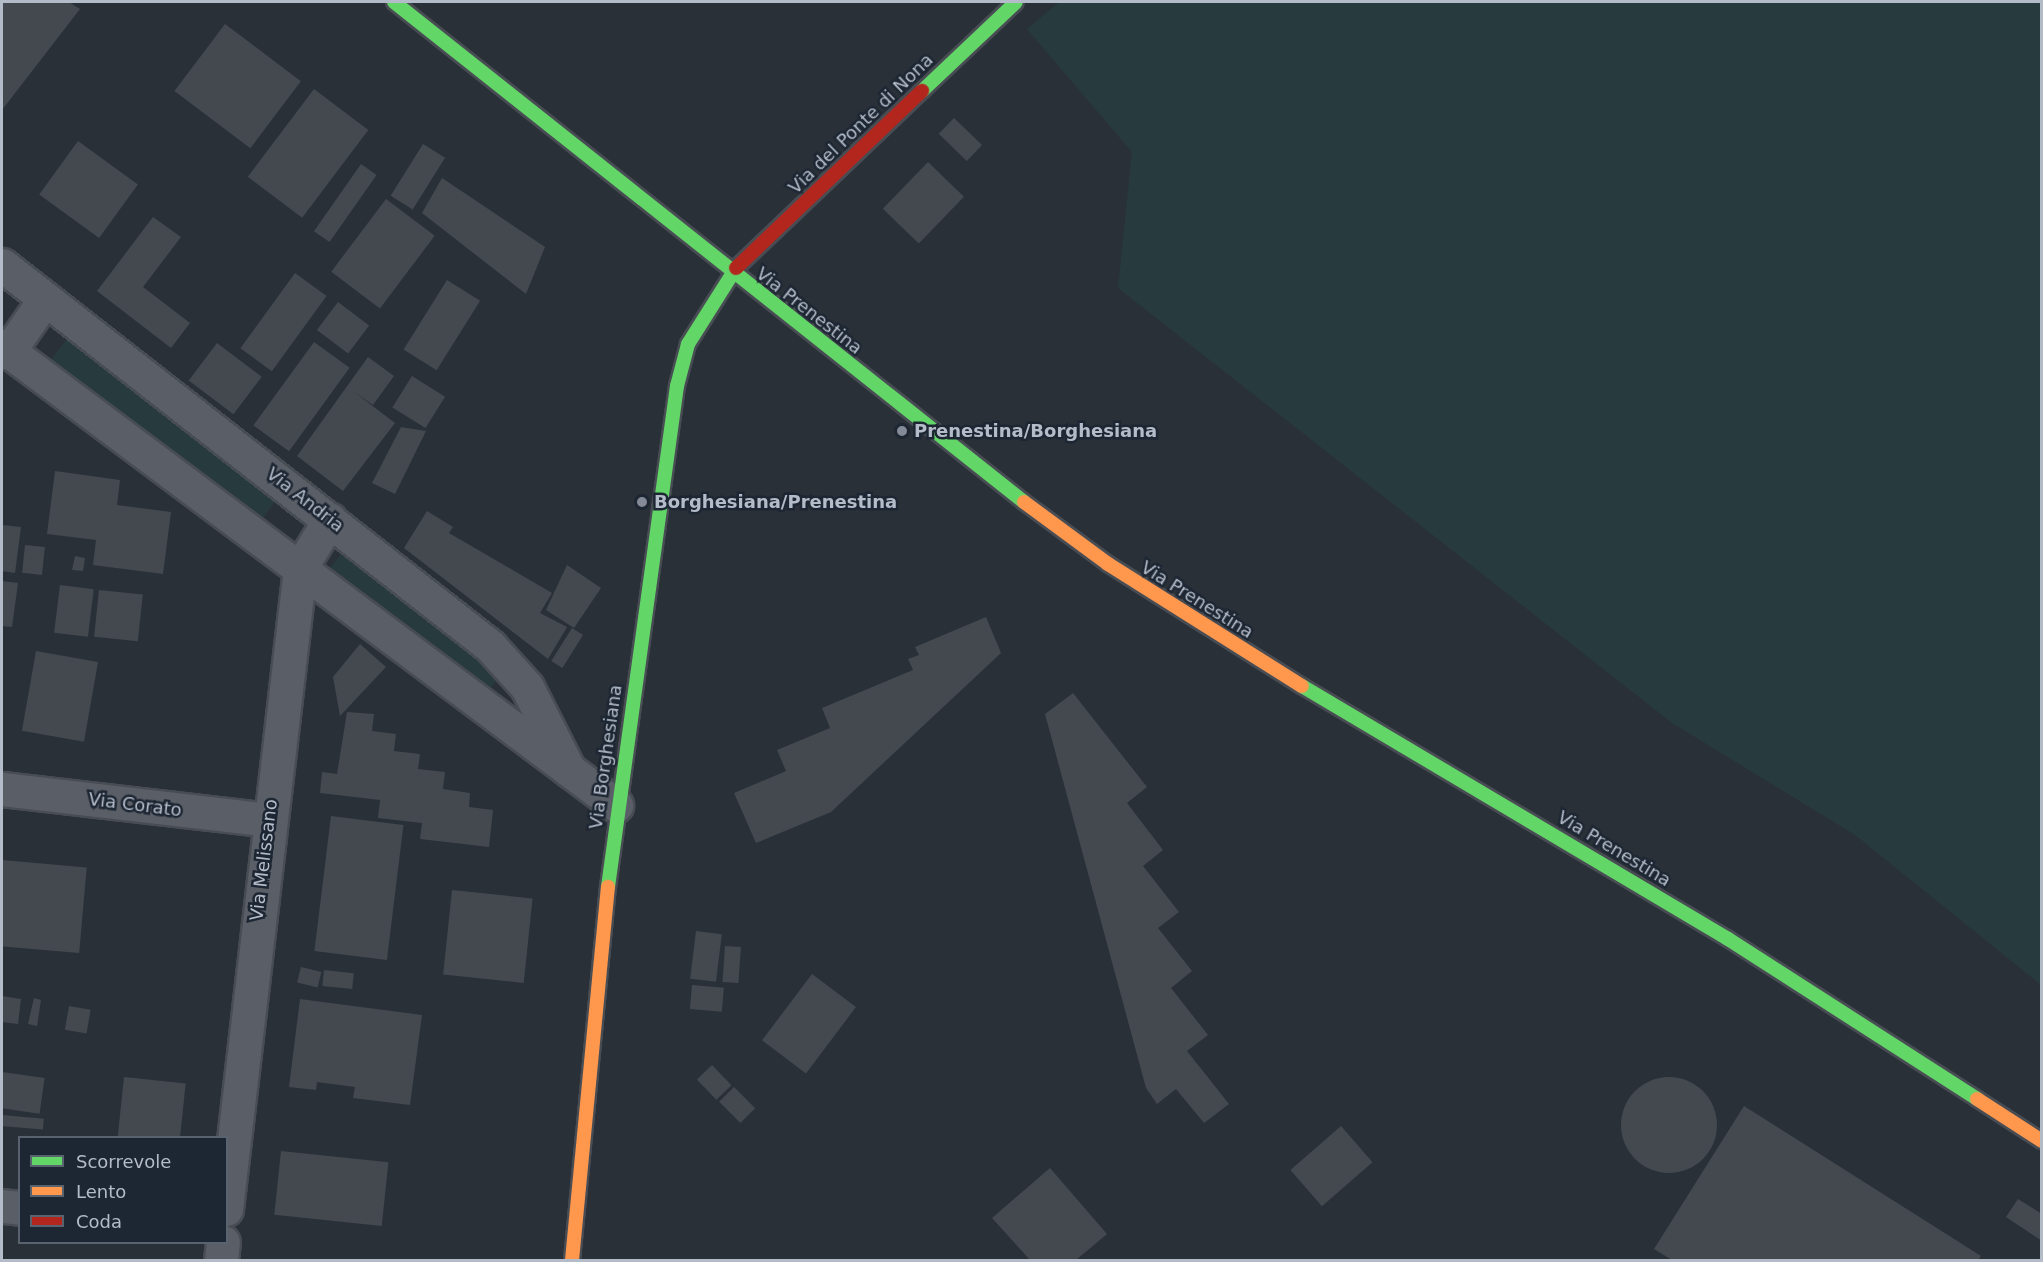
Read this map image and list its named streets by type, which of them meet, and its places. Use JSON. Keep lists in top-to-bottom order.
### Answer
{
  "streets": {
    "main road": ["Via del Ponte di Nona", "Via Prenestina", "Via Borghesiana"],
    "street": ["Via Andria", "Via Corato", "Via Melissano"]
  },
  "crossings": [
    ["Via del Ponte di Nona", "Via Prenestina"],
    ["Via del Ponte di Nona", "Via Borghesiana"],
    ["Via Prenestina", "Via Borghesiana"],
    ["Via Andria", "Via Borghesiana"],
    ["Via Andria", "Via Melissano"],
    ["Via Corato", "Via Melissano"]
  ],
  "places": ["Prenestina/Borghesiana", "Borghesiana/Prenestina"],
  "legend": ["Scorrevole", "Lento", "Coda"]
}
